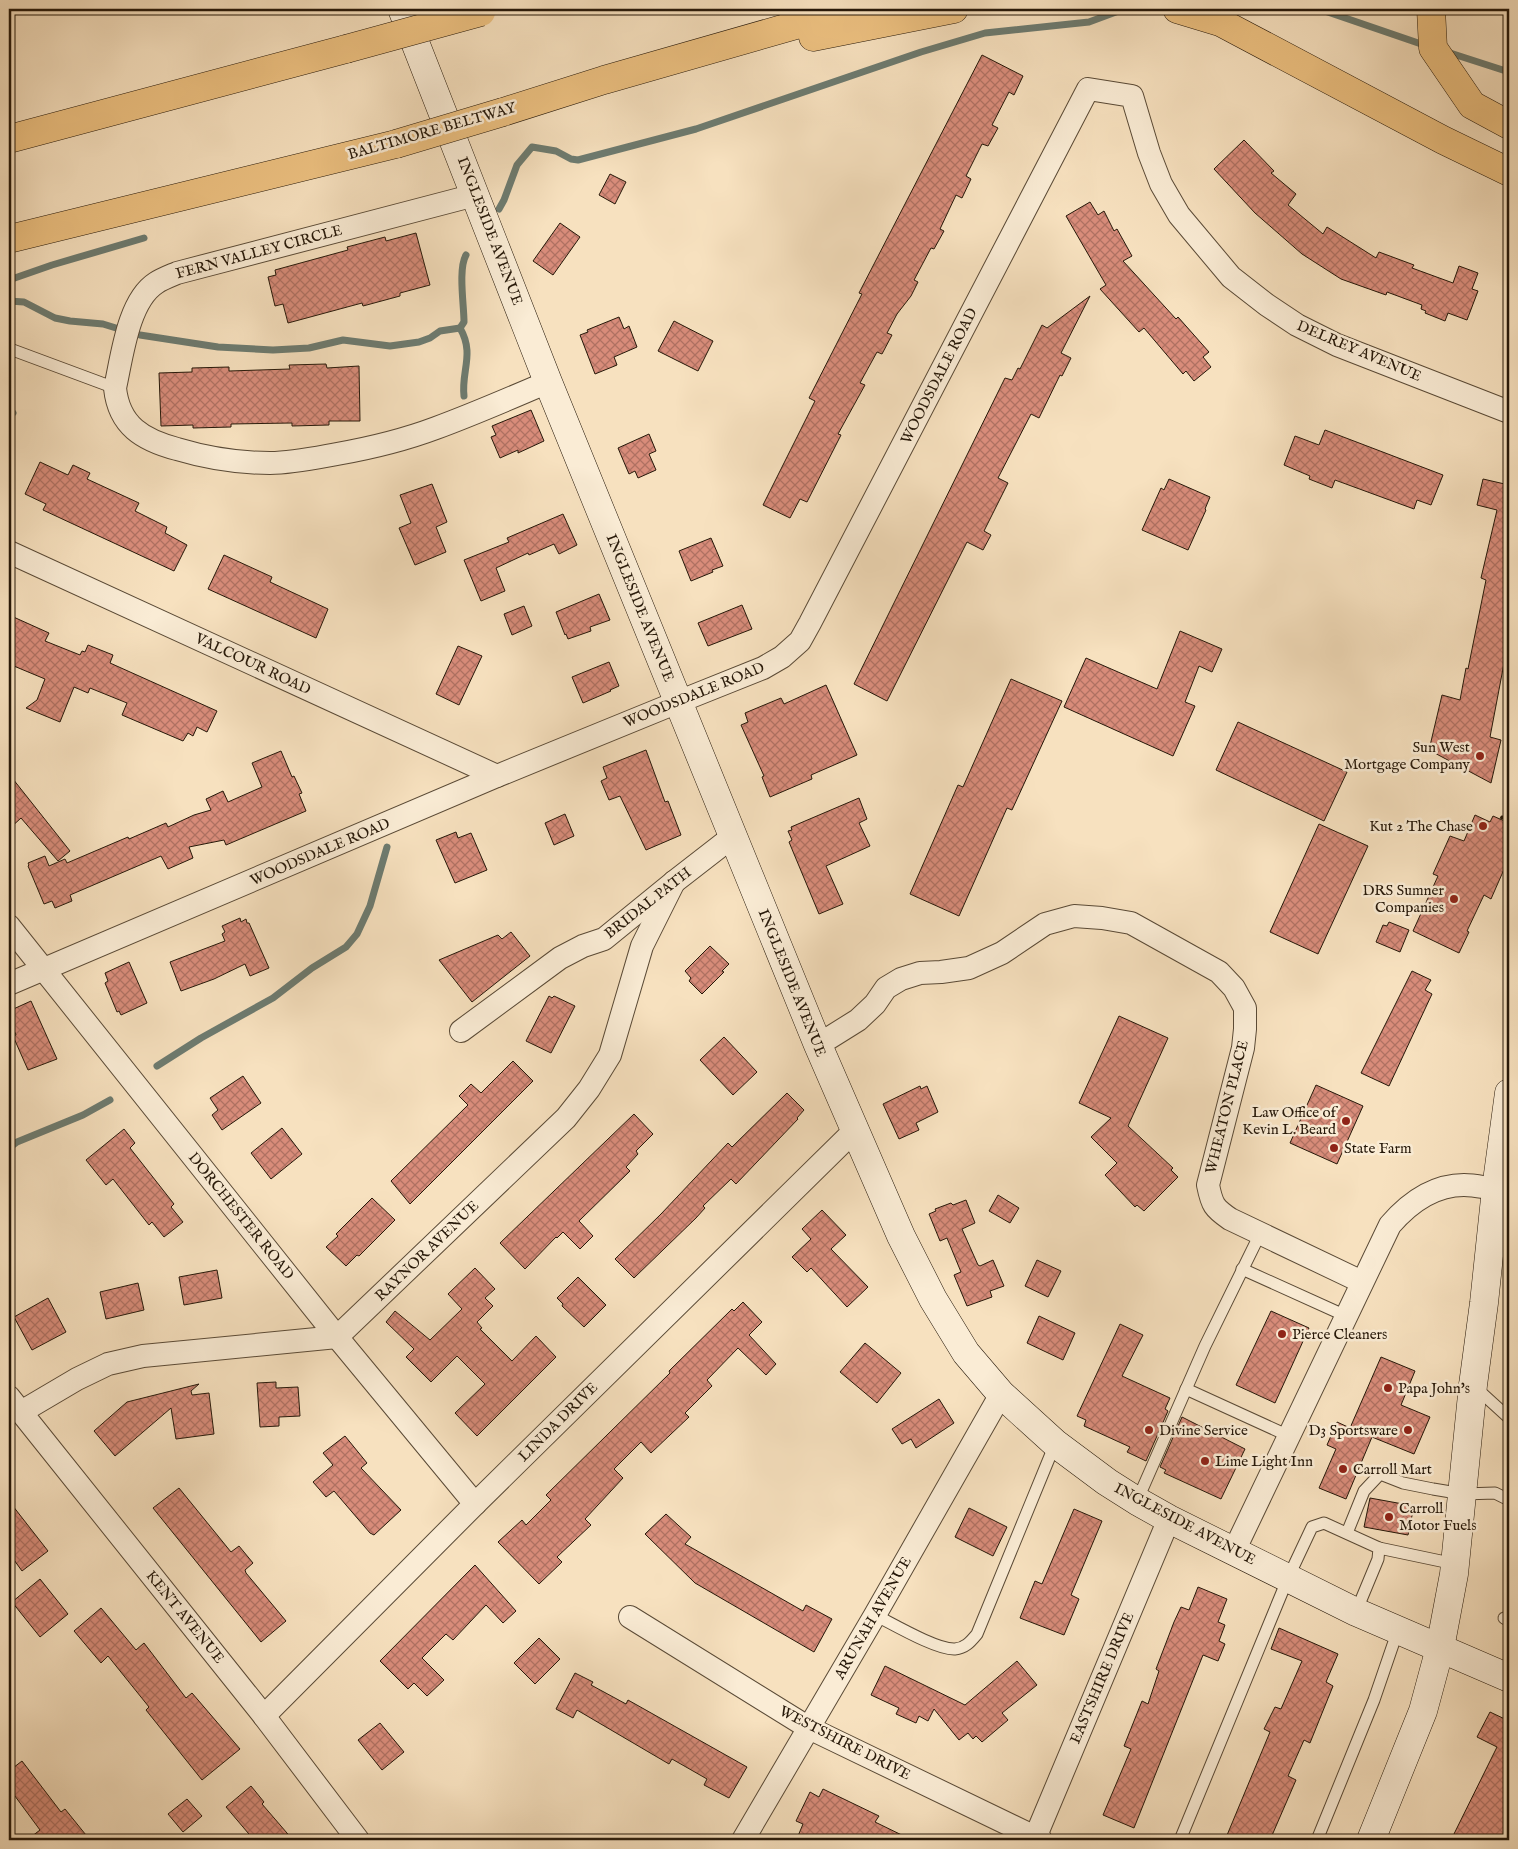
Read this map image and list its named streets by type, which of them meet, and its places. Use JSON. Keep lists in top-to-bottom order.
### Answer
{
  "streets": {
    "highway": ["BALTIMORE BELTWAY"],
    "main road": ["INGLESIDE AVENUE"],
    "street": [
      "FERN VALLEY CIRCLE",
      "DELREY AVENUE",
      "WOODSDALE ROAD",
      "VALCOUR ROAD",
      "BRIDAL PATH",
      "WHEATON PLACE",
      "DORCHESTER ROAD",
      "RAYNOR AVENUE",
      "LINDA DRIVE",
      "KENT AVENUE",
      "ARUNAH AVENUE",
      "EASTSHIRE DRIVE",
      "WESTSHIRE DRIVE"
    ]
  },
  "crossings": [
    ["INGLESIDE AVENUE", "FERN VALLEY CIRCLE"],
    ["INGLESIDE AVENUE", "WOODSDALE ROAD"],
    ["INGLESIDE AVENUE", "BRIDAL PATH"],
    ["INGLESIDE AVENUE", "WHEATON PLACE"],
    ["INGLESIDE AVENUE", "LINDA DRIVE"],
    ["INGLESIDE AVENUE", "ARUNAH AVENUE"],
    ["INGLESIDE AVENUE", "EASTSHIRE DRIVE"],
    ["DELREY AVENUE", "WOODSDALE ROAD"],
    ["WOODSDALE ROAD", "VALCOUR ROAD"],
    ["WOODSDALE ROAD", "DORCHESTER ROAD"],
    ["BRIDAL PATH", "RAYNOR AVENUE"],
    ["DORCHESTER ROAD", "RAYNOR AVENUE"],
    ["DORCHESTER ROAD", "LINDA DRIVE"],
    ["LINDA DRIVE", "KENT AVENUE"],
    ["ARUNAH AVENUE", "WESTSHIRE DRIVE"],
    ["EASTSHIRE DRIVE", "WESTSHIRE DRIVE"]
  ],
  "places": [
    "Sun West Mortgage Company",
    "Kut 2 The Chase",
    "DRS Sumner Companies",
    "Law Office of Kevin L. Beard",
    "State Farm",
    "Pierce Cleaners",
    "Papa John's",
    "Divine Service",
    "D3 Sportsware",
    "Lime Light Inn",
    "Carroll Mart",
    "Carroll Motor Fuels"
  ]
}
